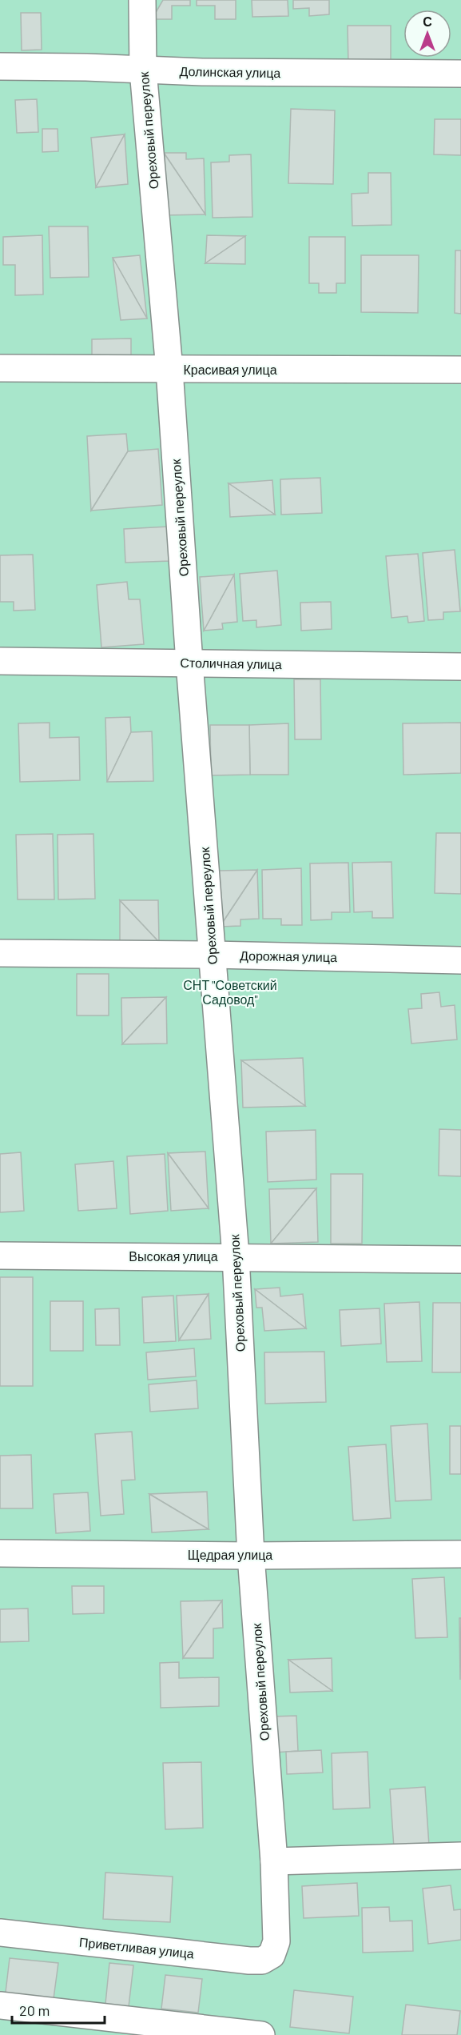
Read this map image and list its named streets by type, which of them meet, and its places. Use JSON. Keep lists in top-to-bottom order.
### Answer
{
  "streets": {
    "street": [
      "Долинская улица",
      "Ореховый переулок",
      "Красивая улица",
      "Столичная улица",
      "Дорожная улица",
      "Высокая улица",
      "Щедрая улица",
      "Приветливая улица"
    ]
  },
  "crossings": [
    ["Долинская улица", "Ореховый переулок"],
    ["Ореховый переулок", "Красивая улица"],
    ["Ореховый переулок", "Столичная улица"],
    ["Ореховый переулок", "Дорожная улица"],
    ["Ореховый переулок", "Высокая улица"],
    ["Ореховый переулок", "Щедрая улица"],
    ["Ореховый переулок", "Приветливая улица"]
  ],
  "parks": ["СНТ \"Советский Садовод\""],
  "scale_bar": "20 m",
  "north": "top"
}
